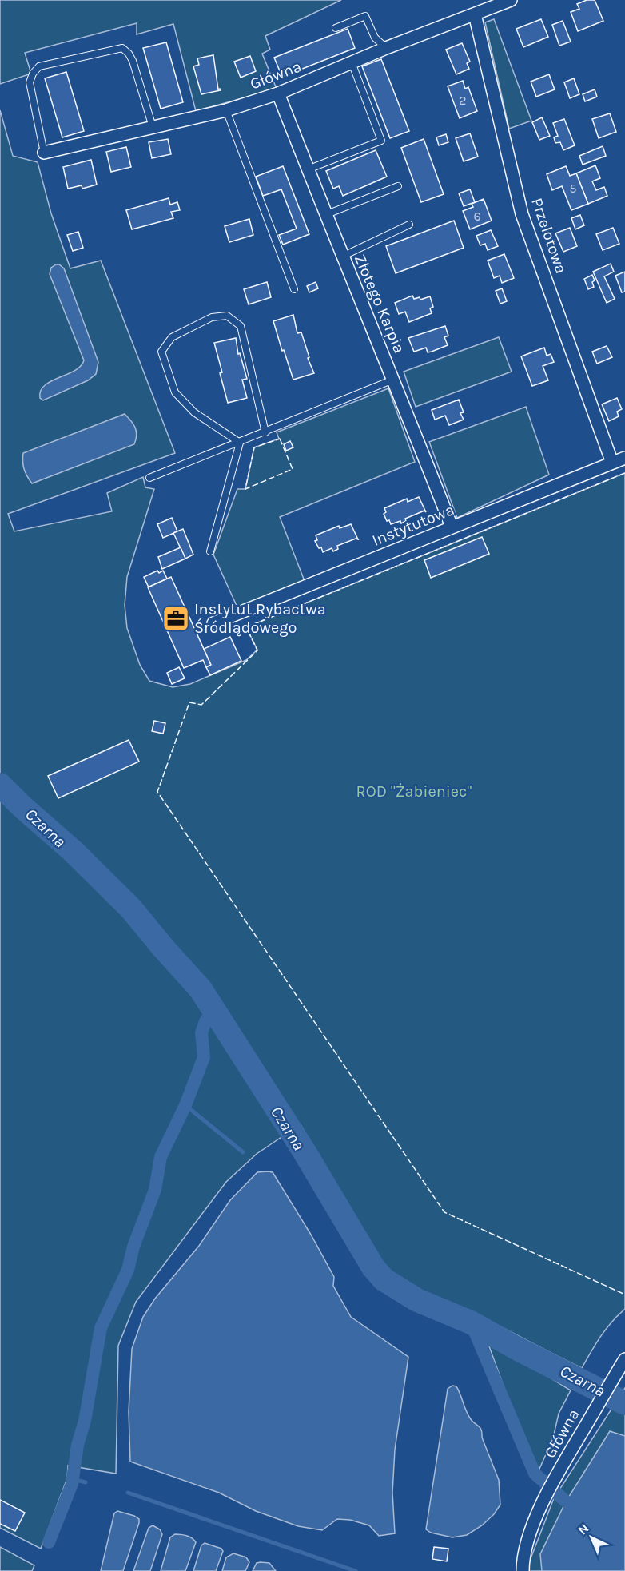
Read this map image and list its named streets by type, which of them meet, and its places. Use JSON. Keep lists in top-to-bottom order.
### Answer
{
  "streets": {
    "street": [
      "Główna",
      "Przelotowa",
      "Złotego Karpia",
      "Instytutowa"
    ]
  },
  "crossings": [
    ["Główna", "Przelotowa"],
    ["Główna", "Złotego Karpia"],
    ["Przelotowa", "Instytutowa"],
    ["Złotego Karpia", "Instytutowa"]
  ],
  "water": ["Czarna"],
  "parks": ["ROD \"Żabieniec\""],
  "places": {
    "office": ["Instytut Rybactwa Śródlądowego"]
  },
  "house_numbers": ["2", "5", "6"],
  "north": "top left"
}
